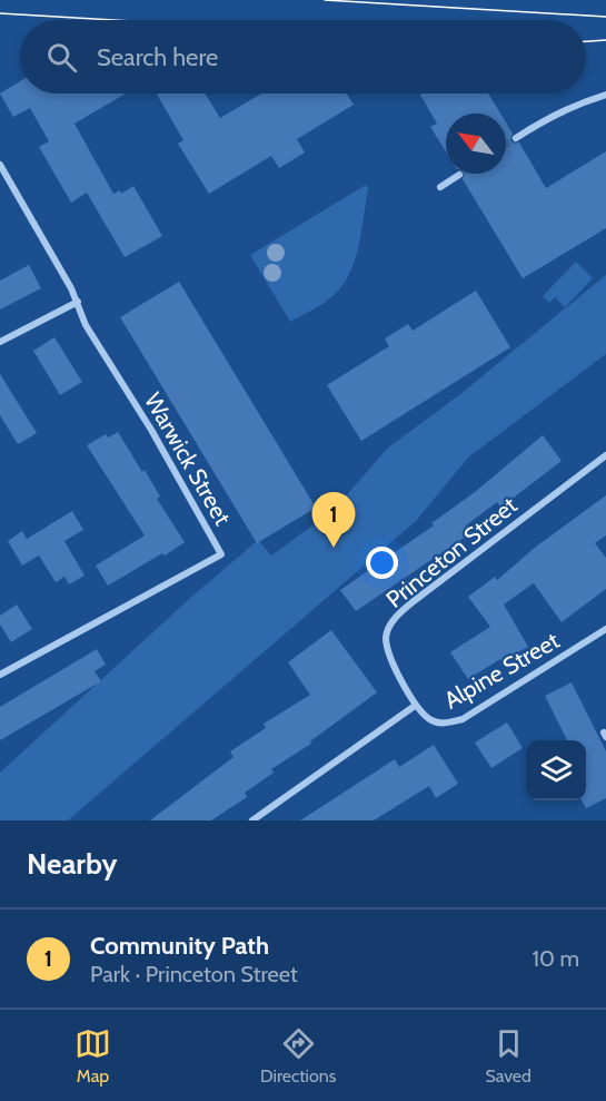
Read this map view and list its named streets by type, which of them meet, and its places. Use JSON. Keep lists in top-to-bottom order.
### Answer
{
  "streets": {
    "street": ["Warwick Street", "Princeton Street", "Alpine Street"]
  },
  "crossings": [
    ["Princeton Street", "Alpine Street"]
  ],
  "north": "top left",
  "page": {
    "search": "Search here",
    "pins": "1",
    "heading": "Nearby",
    "list": [
      {
        "mark": "1",
        "name": "Community Path",
        "note": "Park · Princeton Street",
        "value": "10 m"
      }
    ],
    "nav": ["Map", "Directions", "Saved"]
  }
}
